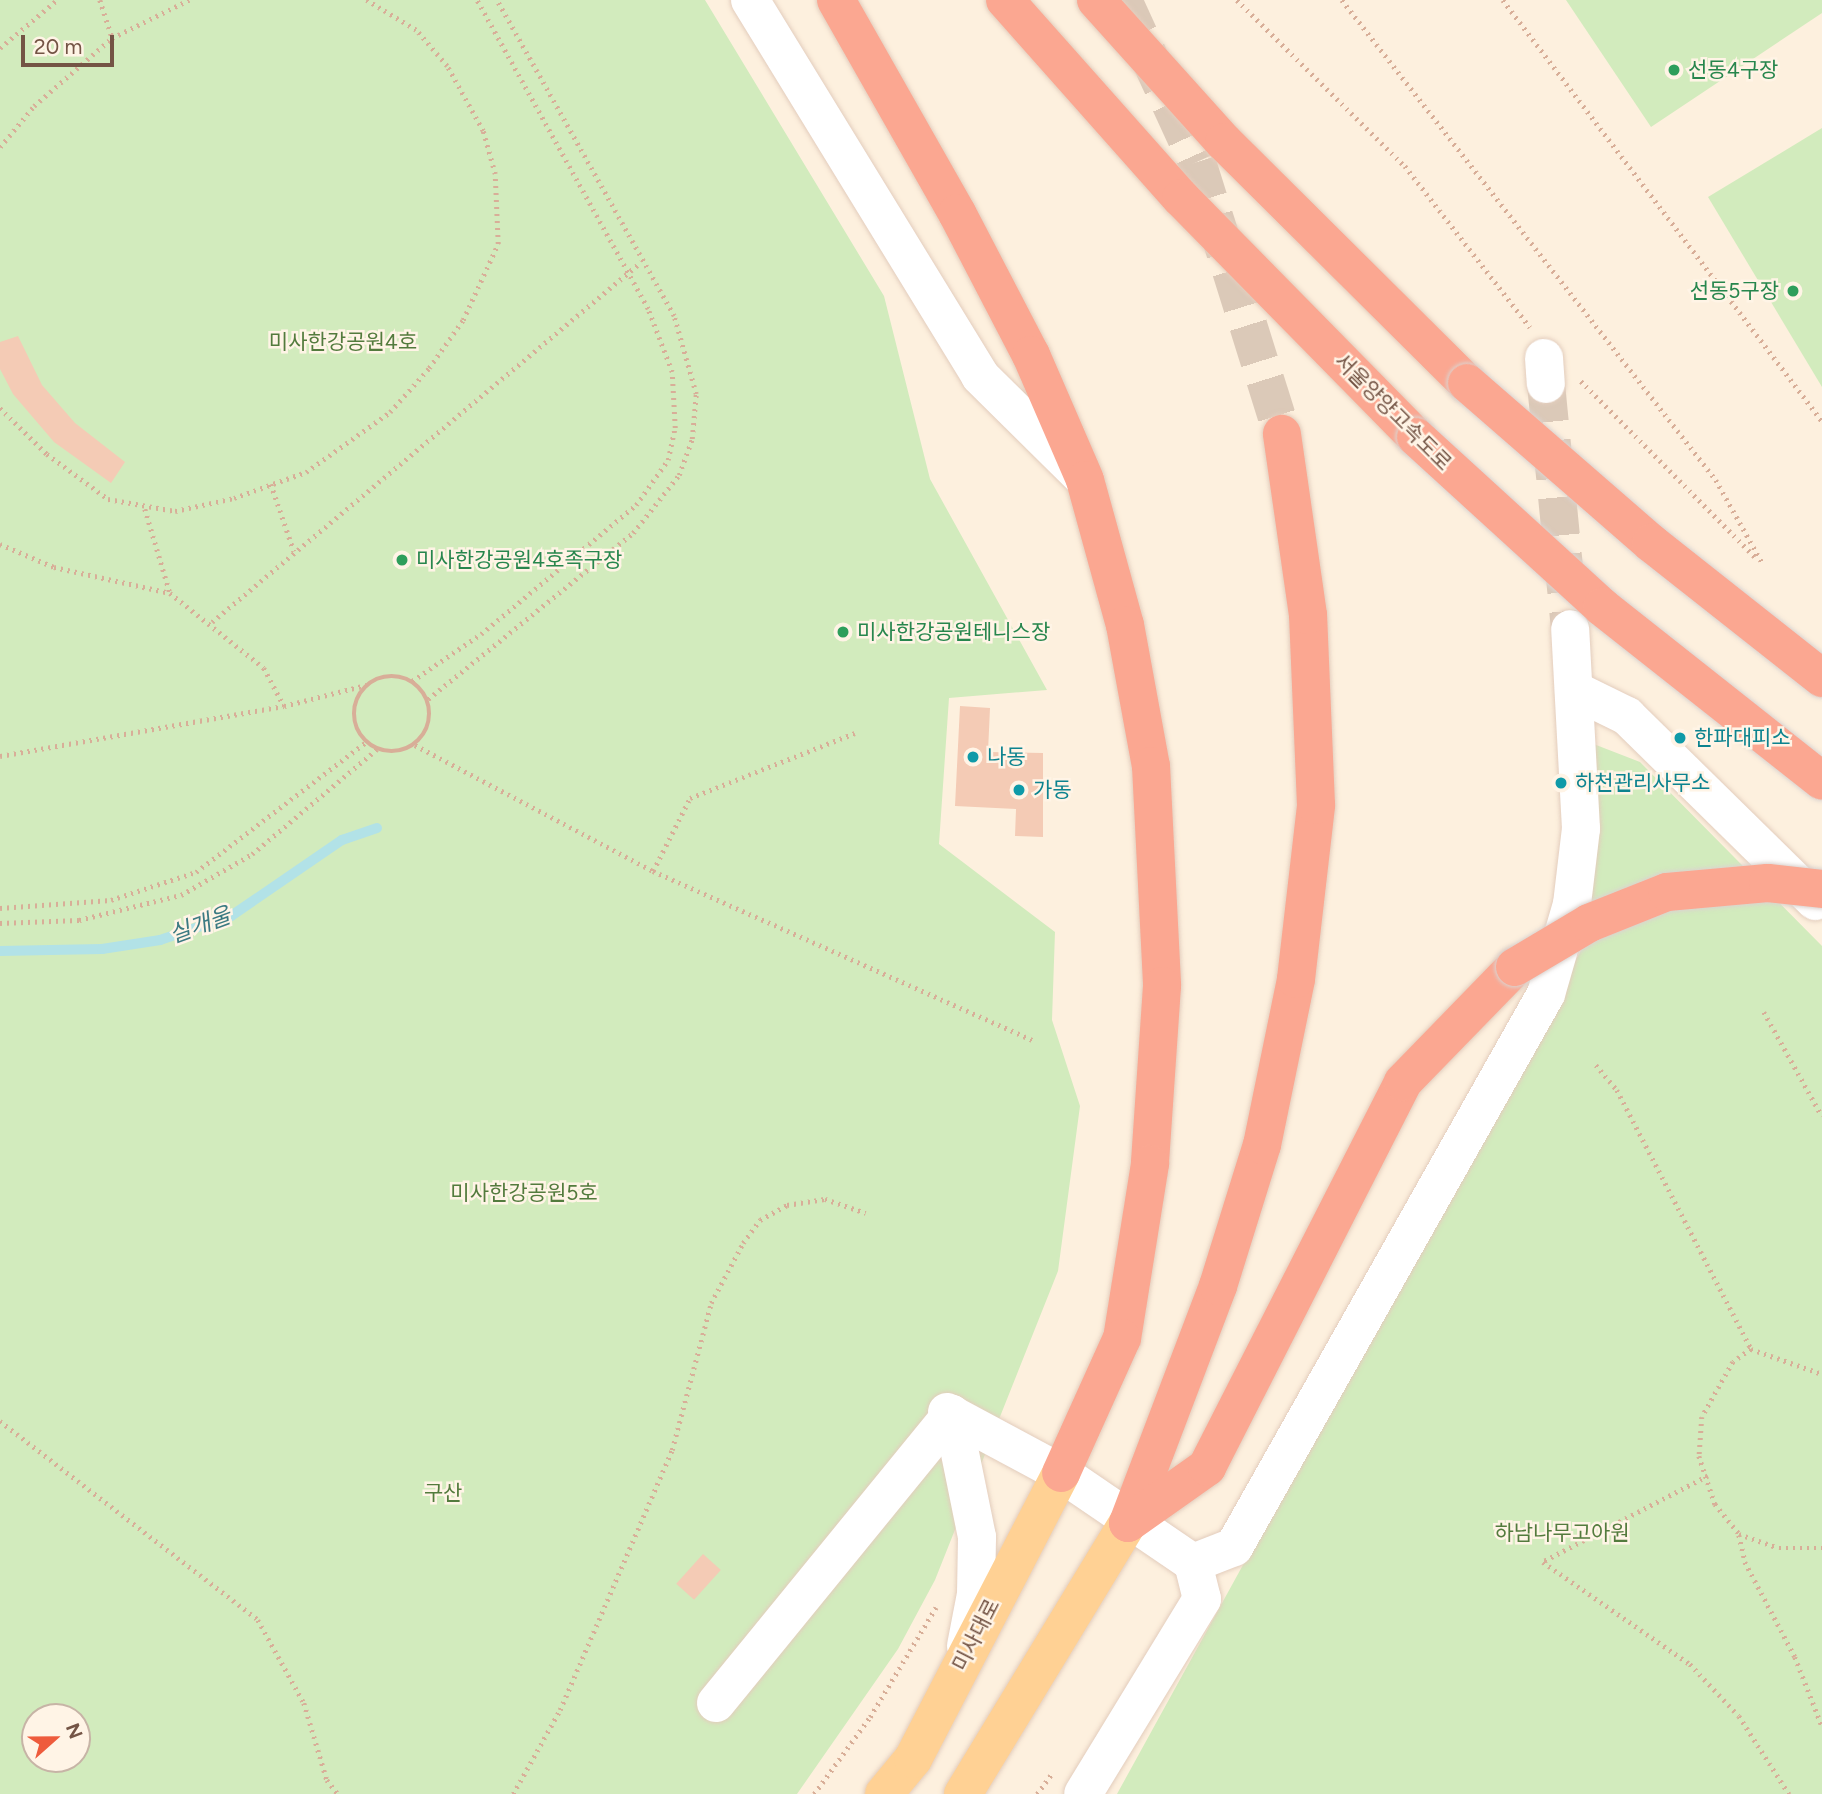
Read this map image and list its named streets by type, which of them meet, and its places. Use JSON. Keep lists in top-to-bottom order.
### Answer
{
  "streets": {
    "highway": ["서울양양고속도로"],
    "main road": ["미사대로"]
  },
  "water": ["실개울"],
  "parks": [
    "미사한강공원4호",
    "미사한강공원5호",
    "구산",
    "하남나무고아원"
  ],
  "places": [
    "선동4구장",
    "선동5구장",
    "미사한강공원4호족구장",
    "미사한강공원테니스장",
    "한파대피소",
    "나동",
    "하천관리사무소",
    "가동"
  ],
  "scale_bar": "20 m",
  "north": "right"
}
